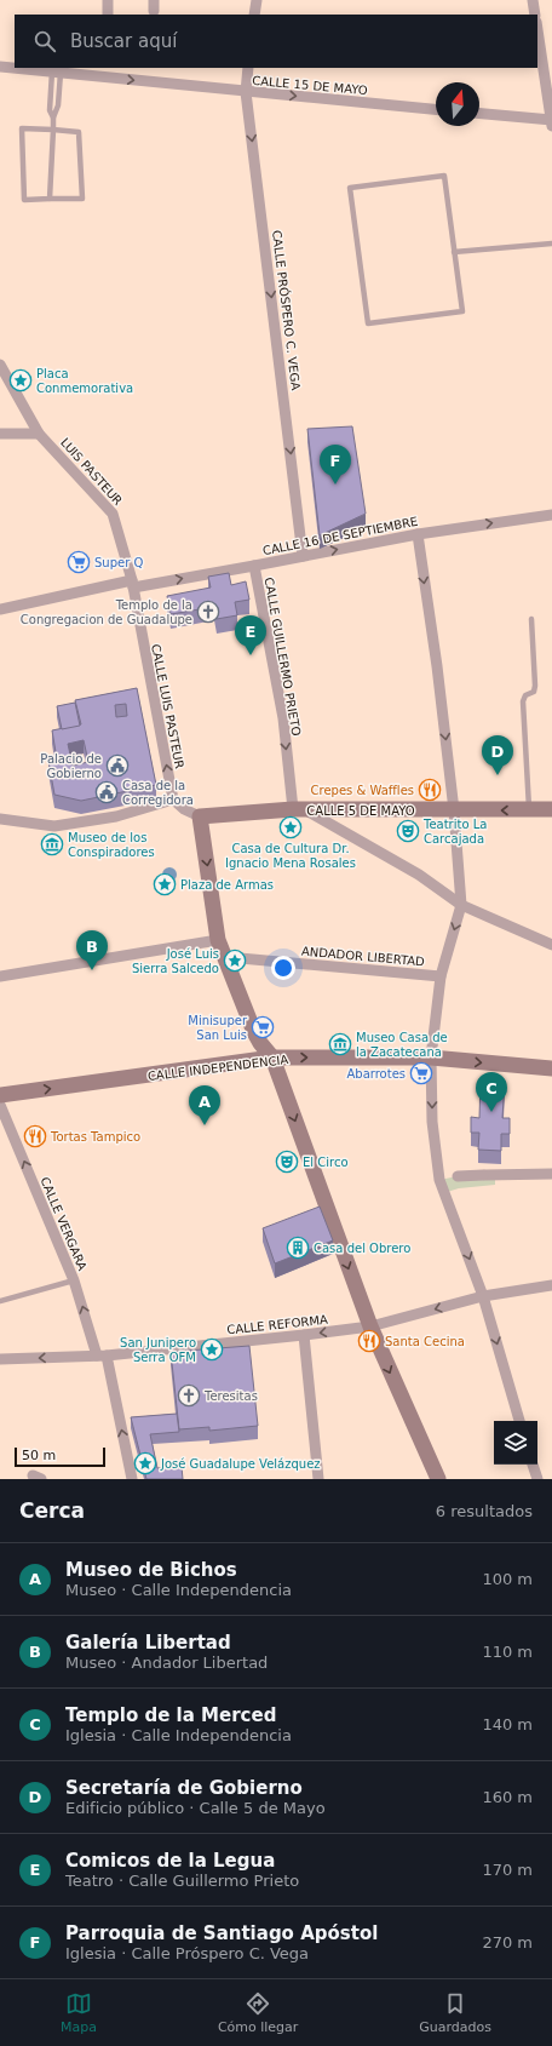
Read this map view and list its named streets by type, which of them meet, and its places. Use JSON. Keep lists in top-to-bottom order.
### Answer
{
  "streets": {
    "street": [
      "CALLE 15 DE MAYO",
      "CALLE PRÓSPERO C. VEGA",
      "LUIS PASTEUR",
      "CALLE 16 DE SEPTIEMBRE",
      "CALLE GUILLERMO PRIETO",
      "CALLE LUIS PASTEUR",
      "CALLE 5 DE MAYO",
      "ANDADOR LIBERTAD",
      "CALLE INDEPENDENCIA",
      "CALLE VERGARA",
      "CALLE REFORMA"
    ]
  },
  "crossings": [
    ["CALLE 15 DE MAYO", "CALLE PRÓSPERO C. VEGA"],
    ["CALLE PRÓSPERO C. VEGA", "CALLE 16 DE SEPTIEMBRE"],
    ["LUIS PASTEUR", "CALLE 16 DE SEPTIEMBRE"],
    ["LUIS PASTEUR", "CALLE LUIS PASTEUR"],
    ["CALLE 16 DE SEPTIEMBRE", "CALLE GUILLERMO PRIETO"],
    ["CALLE 16 DE SEPTIEMBRE", "CALLE LUIS PASTEUR"],
    ["CALLE GUILLERMO PRIETO", "CALLE 5 DE MAYO"],
    ["CALLE VERGARA", "CALLE REFORMA"]
  ],
  "one_way": [
    "CALLE 15 DE MAYO",
    "CALLE PRÓSPERO C. VEGA",
    "CALLE 16 DE SEPTIEMBRE",
    "CALLE GUILLERMO PRIETO",
    "CALLE LUIS PASTEUR",
    "CALLE VERGARA",
    "CALLE REFORMA"
  ],
  "places": {
    "place": [
      "Placa Conmemorativa",
      "Casa de Cultura Dr. Ignacio Mena Rosales",
      "Plaza de Armas",
      "José Luis Sierra Salcedo",
      "San Junipero Serra OFM",
      "José Guadalupe Velázquez"
    ],
    "supermarket": ["Super Q", "Minisuper San Luis", "Abarrotes"],
    "church": ["Templo de la Congregacion de Guadalupe", "Teresitas"],
    "public building": ["Palacio de Gobierno", "Casa de la Corregidora"],
    "restaurant": ["Crepes & Waffles", "Tortas Tampico", "Santa Cecina"],
    "theatre": ["Teatrito La Carcajada", "El Circo"],
    "museum": ["Museo de los Conspiradores", "Museo Casa de la Zacatecana"],
    "building": ["Casa del Obrero"]
  },
  "scale_bar": "50 m",
  "north": "top",
  "page": {
    "search": "Buscar aquí",
    "pins": [
      "F",
      "E",
      "D",
      "B",
      "C",
      "A"
    ],
    "scale": "50 m",
    "heading": ["Cerca", "6 resultados"],
    "list": [
      {
        "mark": "A",
        "name": "Museo de Bichos",
        "note": "Museo · Calle Independencia",
        "value": "100 m"
      },
      {
        "mark": "B",
        "name": "Galería Libertad",
        "note": "Museo · Andador Libertad",
        "value": "110 m"
      },
      {
        "mark": "C",
        "name": "Templo de la Merced",
        "note": "Iglesia · Calle Independencia",
        "value": "140 m"
      },
      {
        "mark": "D",
        "name": "Secretaría de Gobierno",
        "note": "Edificio público · Calle 5 de Mayo",
        "value": "160 m"
      },
      {
        "mark": "E",
        "name": "Comicos de la Legua",
        "note": "Teatro · Calle Guillermo Prieto",
        "value": "170 m"
      },
      {
        "mark": "F",
        "name": "Parroquia de Santiago Apóstol",
        "note": "Iglesia · Calle Próspero C. Vega",
        "value": "270 m"
      }
    ],
    "nav": ["Mapa", "Cómo llegar", "Guardados"]
  }
}
